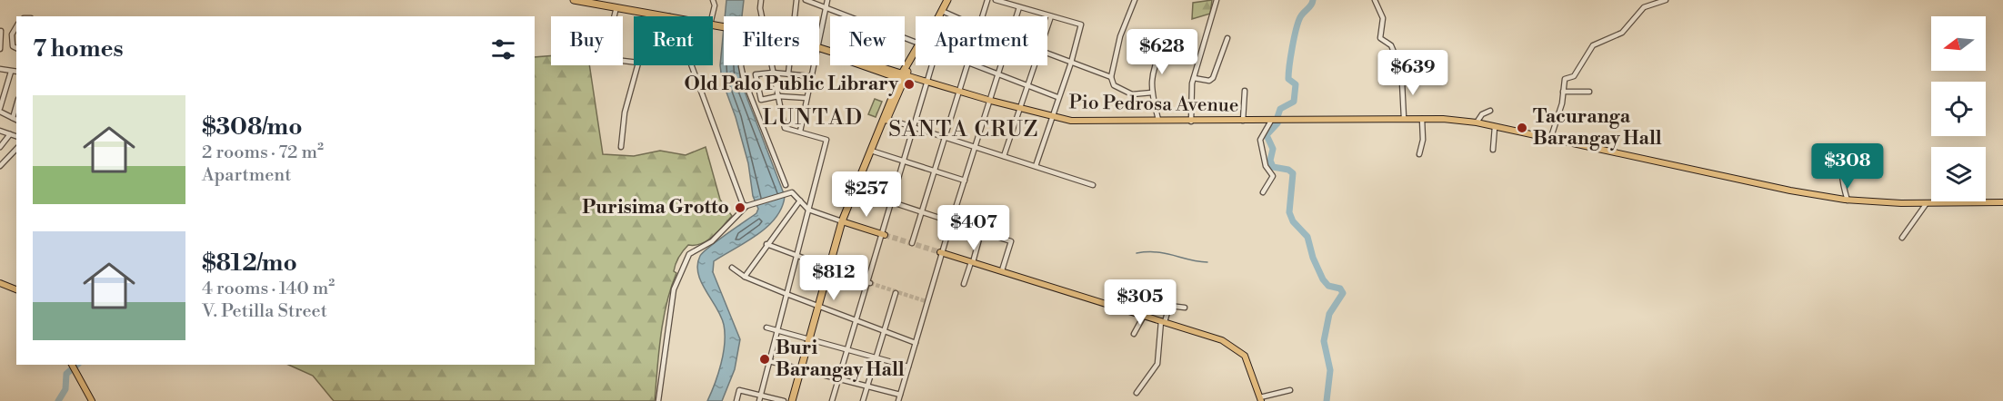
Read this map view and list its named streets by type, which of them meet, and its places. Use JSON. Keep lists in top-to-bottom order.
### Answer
{
  "streets": {
    "main road": ["Pio Pedrosa Avenue"]
  },
  "districts": ["LUNTAD", "SANTA CRUZ"],
  "places": [
    "Old Palo Public Library",
    "Tacuranga Barangay Hall",
    "Purisima Grotto",
    "Buri Barangay Hall"
  ],
  "north": "left",
  "page": {
    "chip": [
      "Buy",
      "Rent",
      "Filters",
      "New",
      "Apartment"
    ],
    "heading": "7 homes",
    "price": [
      "$628",
      "$639",
      "$308",
      "$257",
      "$407",
      "$812",
      "$305"
    ],
    "list": [
      {
        "name": "$308/mo",
        "note": "2 rooms · 72 m² · Apartment"
      },
      {
        "name": "$812/mo",
        "note": "4 rooms · 140 m² · V. Petilla Street"
      }
    ]
  }
}
